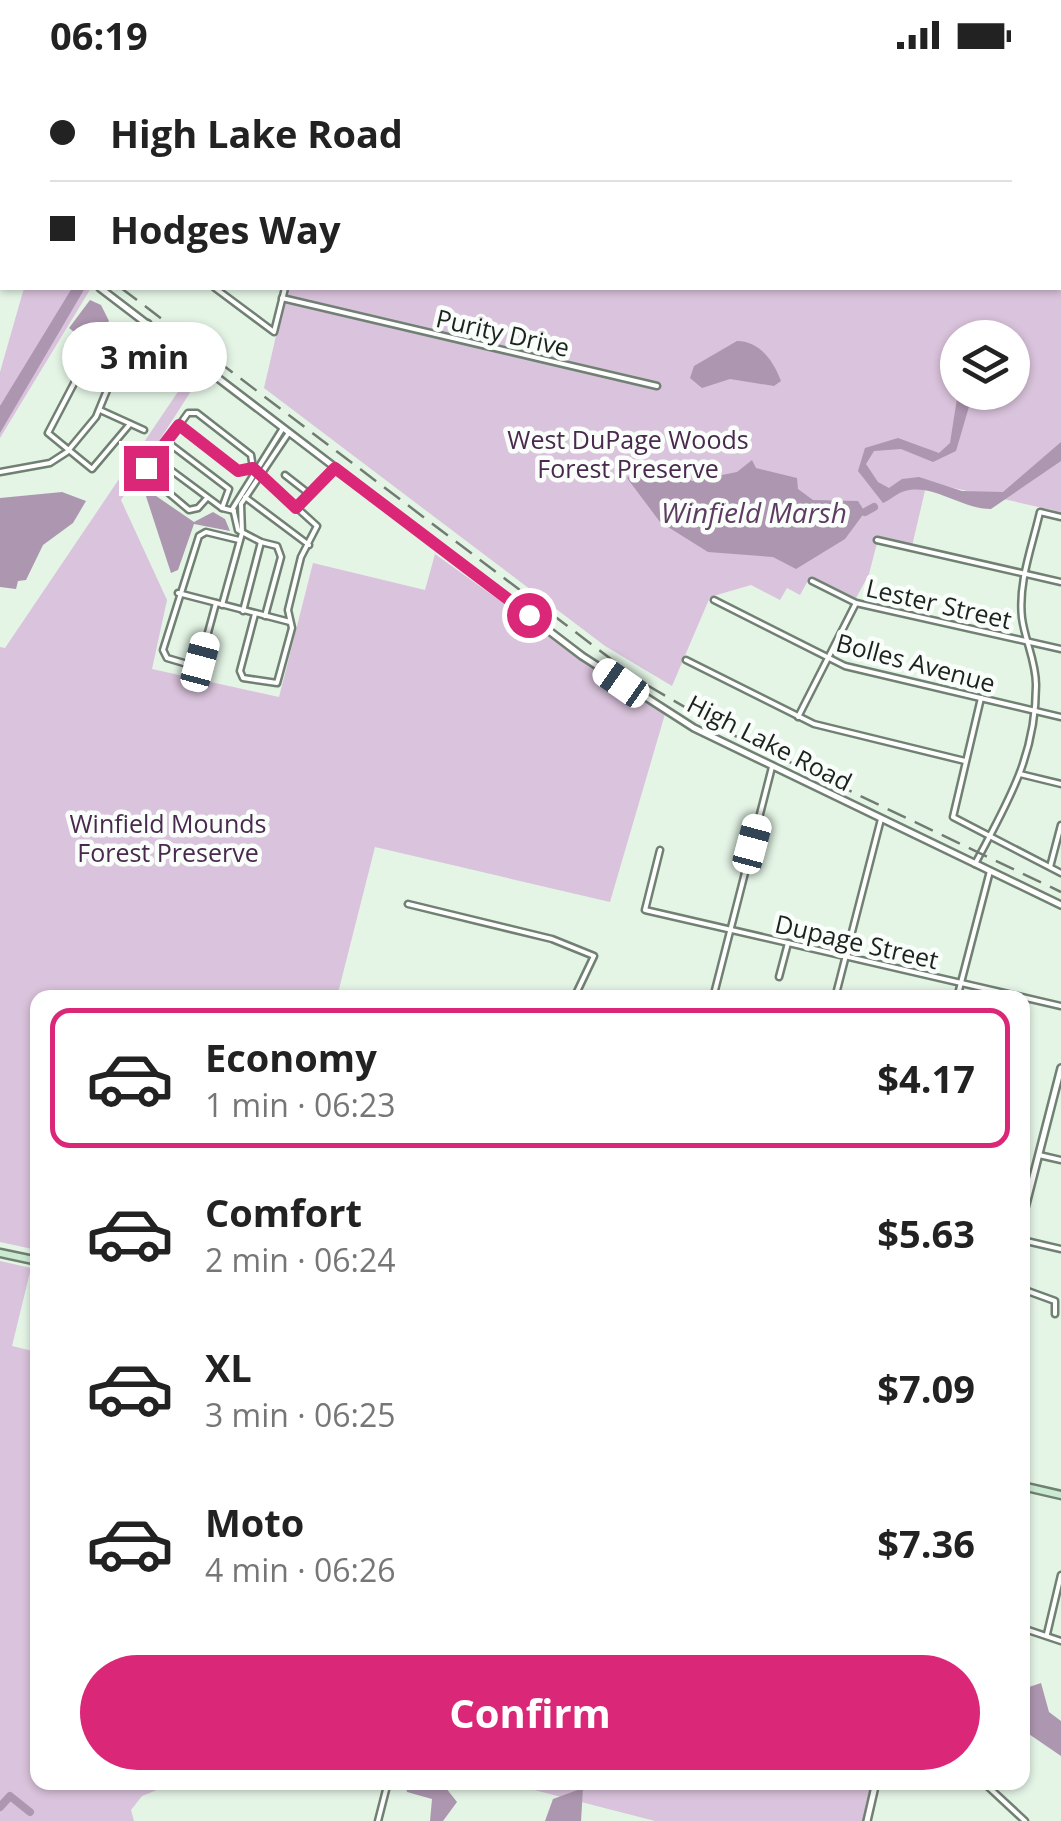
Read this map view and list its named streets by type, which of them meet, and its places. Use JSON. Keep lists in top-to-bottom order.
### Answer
{
  "streets": {
    "street": [
      "Purity Drive",
      "Lester Street",
      "Bolles Avenue",
      "High Lake Road",
      "Dupage Street"
    ]
  },
  "water": ["Winfield Marsh"],
  "parks": ["West DuPage Woods Forest Preserve", "Winfield Mounds Forest Preserve"],
  "page": {
    "status": "06:19",
    "banner": ["High Lake Road", "Hodges Way"],
    "bubble": "3 min",
    "list": [
      {
        "name": "Economy",
        "note": "1 min · 06:23",
        "value": "$4.17"
      },
      {
        "name": "Comfort",
        "note": "2 min · 06:24",
        "value": "$5.63"
      },
      {
        "name": "XL",
        "note": "3 min · 06:25",
        "value": "$7.09"
      },
      {
        "name": "Moto",
        "note": "4 min · 06:26",
        "value": "$7.36"
      }
    ],
    "buttons": "Confirm"
  }
}
